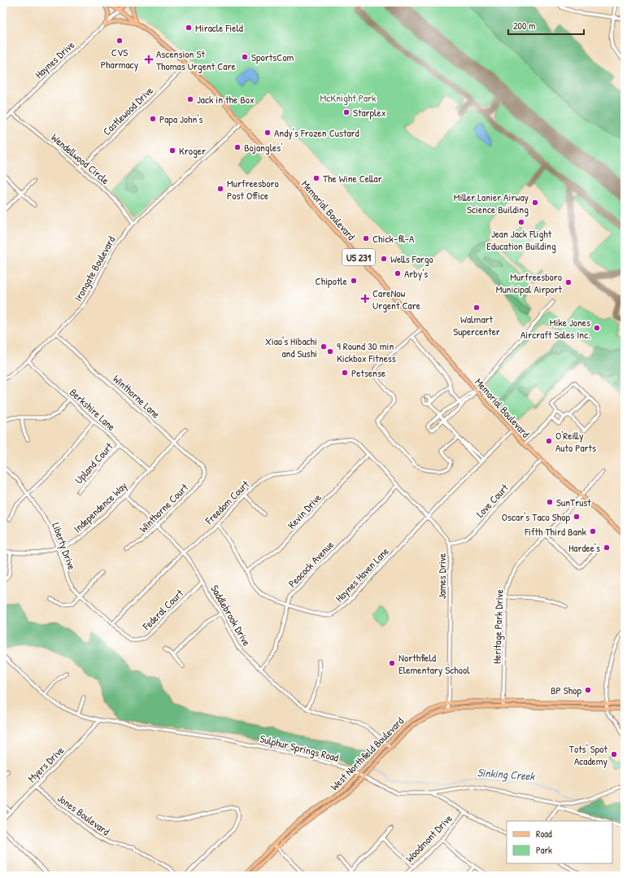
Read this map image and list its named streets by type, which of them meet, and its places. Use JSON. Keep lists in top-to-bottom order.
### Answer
{
  "streets": {
    "main road": ["Memorial Boulevard", "US 231", "West Northfield Boulevard"],
    "street": [
      "Haynes Drive",
      "Castlewood Drive",
      "Wendellwood Circle",
      "Irongate Boulevard",
      "Winthorne Lane",
      "Berkshire Lane",
      "Upland Court",
      "Love Court",
      "Freedom Court",
      "Independence Way",
      "Winthorne Court",
      "Kevin Drive",
      "Liberty Drive",
      "Peacock Avenue",
      "Haynes Haven Lane",
      "James Drive",
      "Federal Court",
      "Saddlebrook Drive",
      "Heritage Park Drive",
      "Sulphur Springs Road",
      "Myers Drive",
      "Jones Boulevard",
      "Woodmont Drive"
    ]
  },
  "crossings": [
    ["Haynes Drive", "Wendellwood Circle"],
    ["Haynes Drive", "Memorial Boulevard"],
    ["Castlewood Drive", "Wendellwood Circle"],
    ["Castlewood Drive", "Memorial Boulevard"],
    ["Wendellwood Circle", "Irongate Boulevard"],
    ["Memorial Boulevard", "Irongate Boulevard"],
    ["Memorial Boulevard", "Love Court"],
    ["Memorial Boulevard", "Haynes Haven Lane"],
    ["Memorial Boulevard", "Heritage Park Drive"],
    ["Irongate Boulevard", "Winthorne Lane"],
    ["Irongate Boulevard", "Berkshire Lane"],
    ["Winthorne Lane", "Independence Way"],
    ["Winthorne Lane", "Winthorne Court"],
    ["Berkshire Lane", "Upland Court"],
    ["Berkshire Lane", "Independence Way"],
    ["Love Court", "James Drive"],
    ["Freedom Court", "Kevin Drive"],
    ["Freedom Court", "Liberty Drive"],
    ["Freedom Court", "Haynes Haven Lane"],
    ["Freedom Court", "James Drive"],
    ["Freedom Court", "Saddlebrook Drive"],
    ["Independence Way", "Liberty Drive"],
    ["Independence Way", "Saddlebrook Drive"],
    ["Winthorne Court", "Saddlebrook Drive"],
    ["Kevin Drive", "Haynes Haven Lane"],
    ["Kevin Drive", "James Drive"],
    ["Liberty Drive", "Federal Court"],
    ["Peacock Avenue", "Haynes Haven Lane"],
    ["Peacock Avenue", "James Drive"],
    ["Peacock Avenue", "Saddlebrook Drive"],
    ["Haynes Haven Lane", "James Drive"],
    ["James Drive", "West Northfield Boulevard"],
    ["Federal Court", "Saddlebrook Drive"],
    ["Saddlebrook Drive", "West Northfield Boulevard"],
    ["Heritage Park Drive", "West Northfield Boulevard"],
    ["Sulphur Springs Road", "West Northfield Boulevard"],
    ["Sulphur Springs Road", "Myers Drive"],
    ["Myers Drive", "Jones Boulevard"]
  ],
  "water": ["Sinking Creek"],
  "parks": ["McKnight Park"],
  "places": {
    "other": [
      "Miracle Field",
      "CVS Pharmacy",
      "SportsCom",
      "Jack in the Box",
      "Starplex",
      "Papa John's",
      "Andy's Frozen Custard",
      "Bojangles'",
      "Kroger",
      "The Wine Cellar",
      "Murfreesboro Post Office",
      "Miller Lanier Airway Science Building",
      "Jean Jack Flight Education Building",
      "Chick-fil-A",
      "Wells Fargo",
      "Arby's",
      "Chipotle",
      "Murfreesboro Municipal Airport",
      "Walmart Supercenter",
      "Mike Jones Aircraft Sales Inc.",
      "Xiao's Hibachi and Sushi",
      "9 Round 30 min Kickbox Fitness",
      "Petsense",
      "O'Reilly Auto Parts",
      "SunTrust",
      "Oscar's Taco Shop",
      "Fifth Third Bank",
      "Hardee's",
      "Northfield Elementary School",
      "BP Shop",
      "Tots' Spot Academy"
    ],
    "health": ["Ascension St Thomas Urgent Care", "CareNow Urgent Care"]
  },
  "legend": ["Road", "Park"],
  "scale_bar": "200 m"
}
